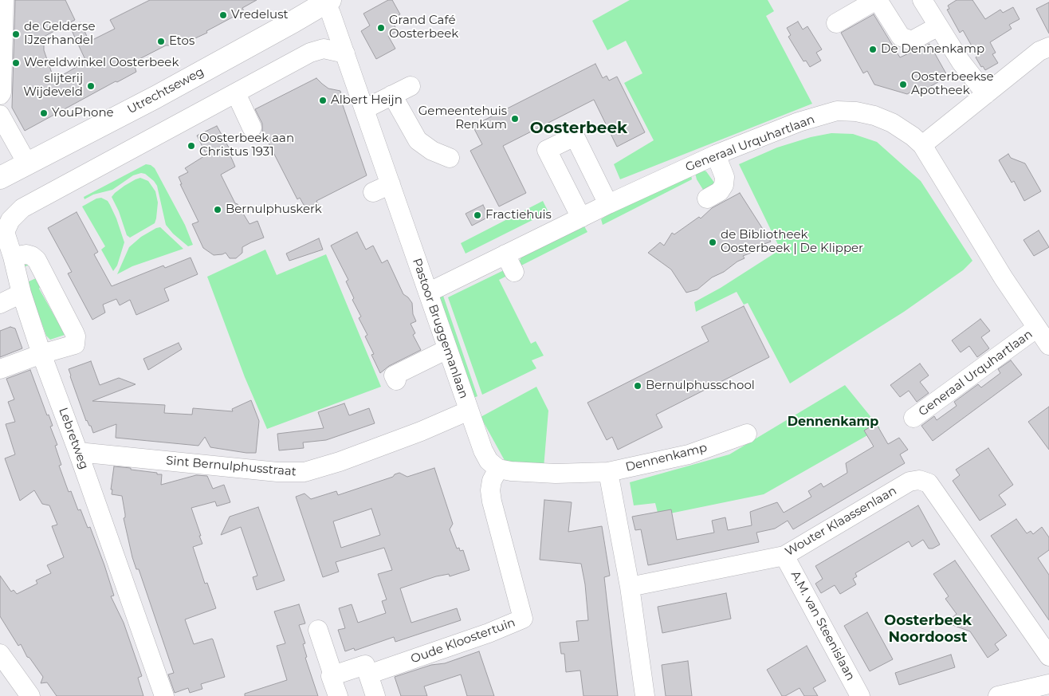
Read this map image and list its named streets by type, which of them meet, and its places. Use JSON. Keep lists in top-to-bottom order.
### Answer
{
  "streets": {
    "main road": ["Utrechtseweg"],
    "street": [
      "Generaal Urquhartlaan",
      "Pastoor Bruggemanlaan",
      "Lebretweg",
      "Dennenkamp",
      "Sint Bernulphusstraat",
      "Wouter Klaassenlaan",
      "A.M. van Steenislaan",
      "Oude Kloostertuin"
    ]
  },
  "crossings": [
    ["Utrechtseweg", "Pastoor Bruggemanlaan"],
    ["Generaal Urquhartlaan", "Pastoor Bruggemanlaan"],
    ["Pastoor Bruggemanlaan", "Dennenkamp"],
    ["Pastoor Bruggemanlaan", "Sint Bernulphusstraat"],
    ["Pastoor Bruggemanlaan", "Oude Kloostertuin"],
    ["Lebretweg", "Sint Bernulphusstraat"],
    ["Dennenkamp", "Oude Kloostertuin"],
    ["Wouter Klaassenlaan", "A.M. van Steenislaan"]
  ],
  "districts": ["Oosterbeek", "Dennenkamp", "Oosterbeek Noordoost"],
  "places": [
    "Vredelust",
    "Grand Café Oosterbeek",
    "de Gelderse IJzerhandel",
    "Etos",
    "De Dennenkamp",
    "Wereldwinkel Oosterbeek",
    "Oosterbeekse Apotheek",
    "slijterij Wijdeveld",
    "Albert Heijn",
    "YouPhone",
    "Gemeentehuis Renkum",
    "Oosterbeek aan Christus 1931",
    "Bernulphuskerk",
    "Fractiehuis",
    "de Bibliotheek Oosterbeek | De Klipper",
    "Bernulphusschool"
  ]
}
